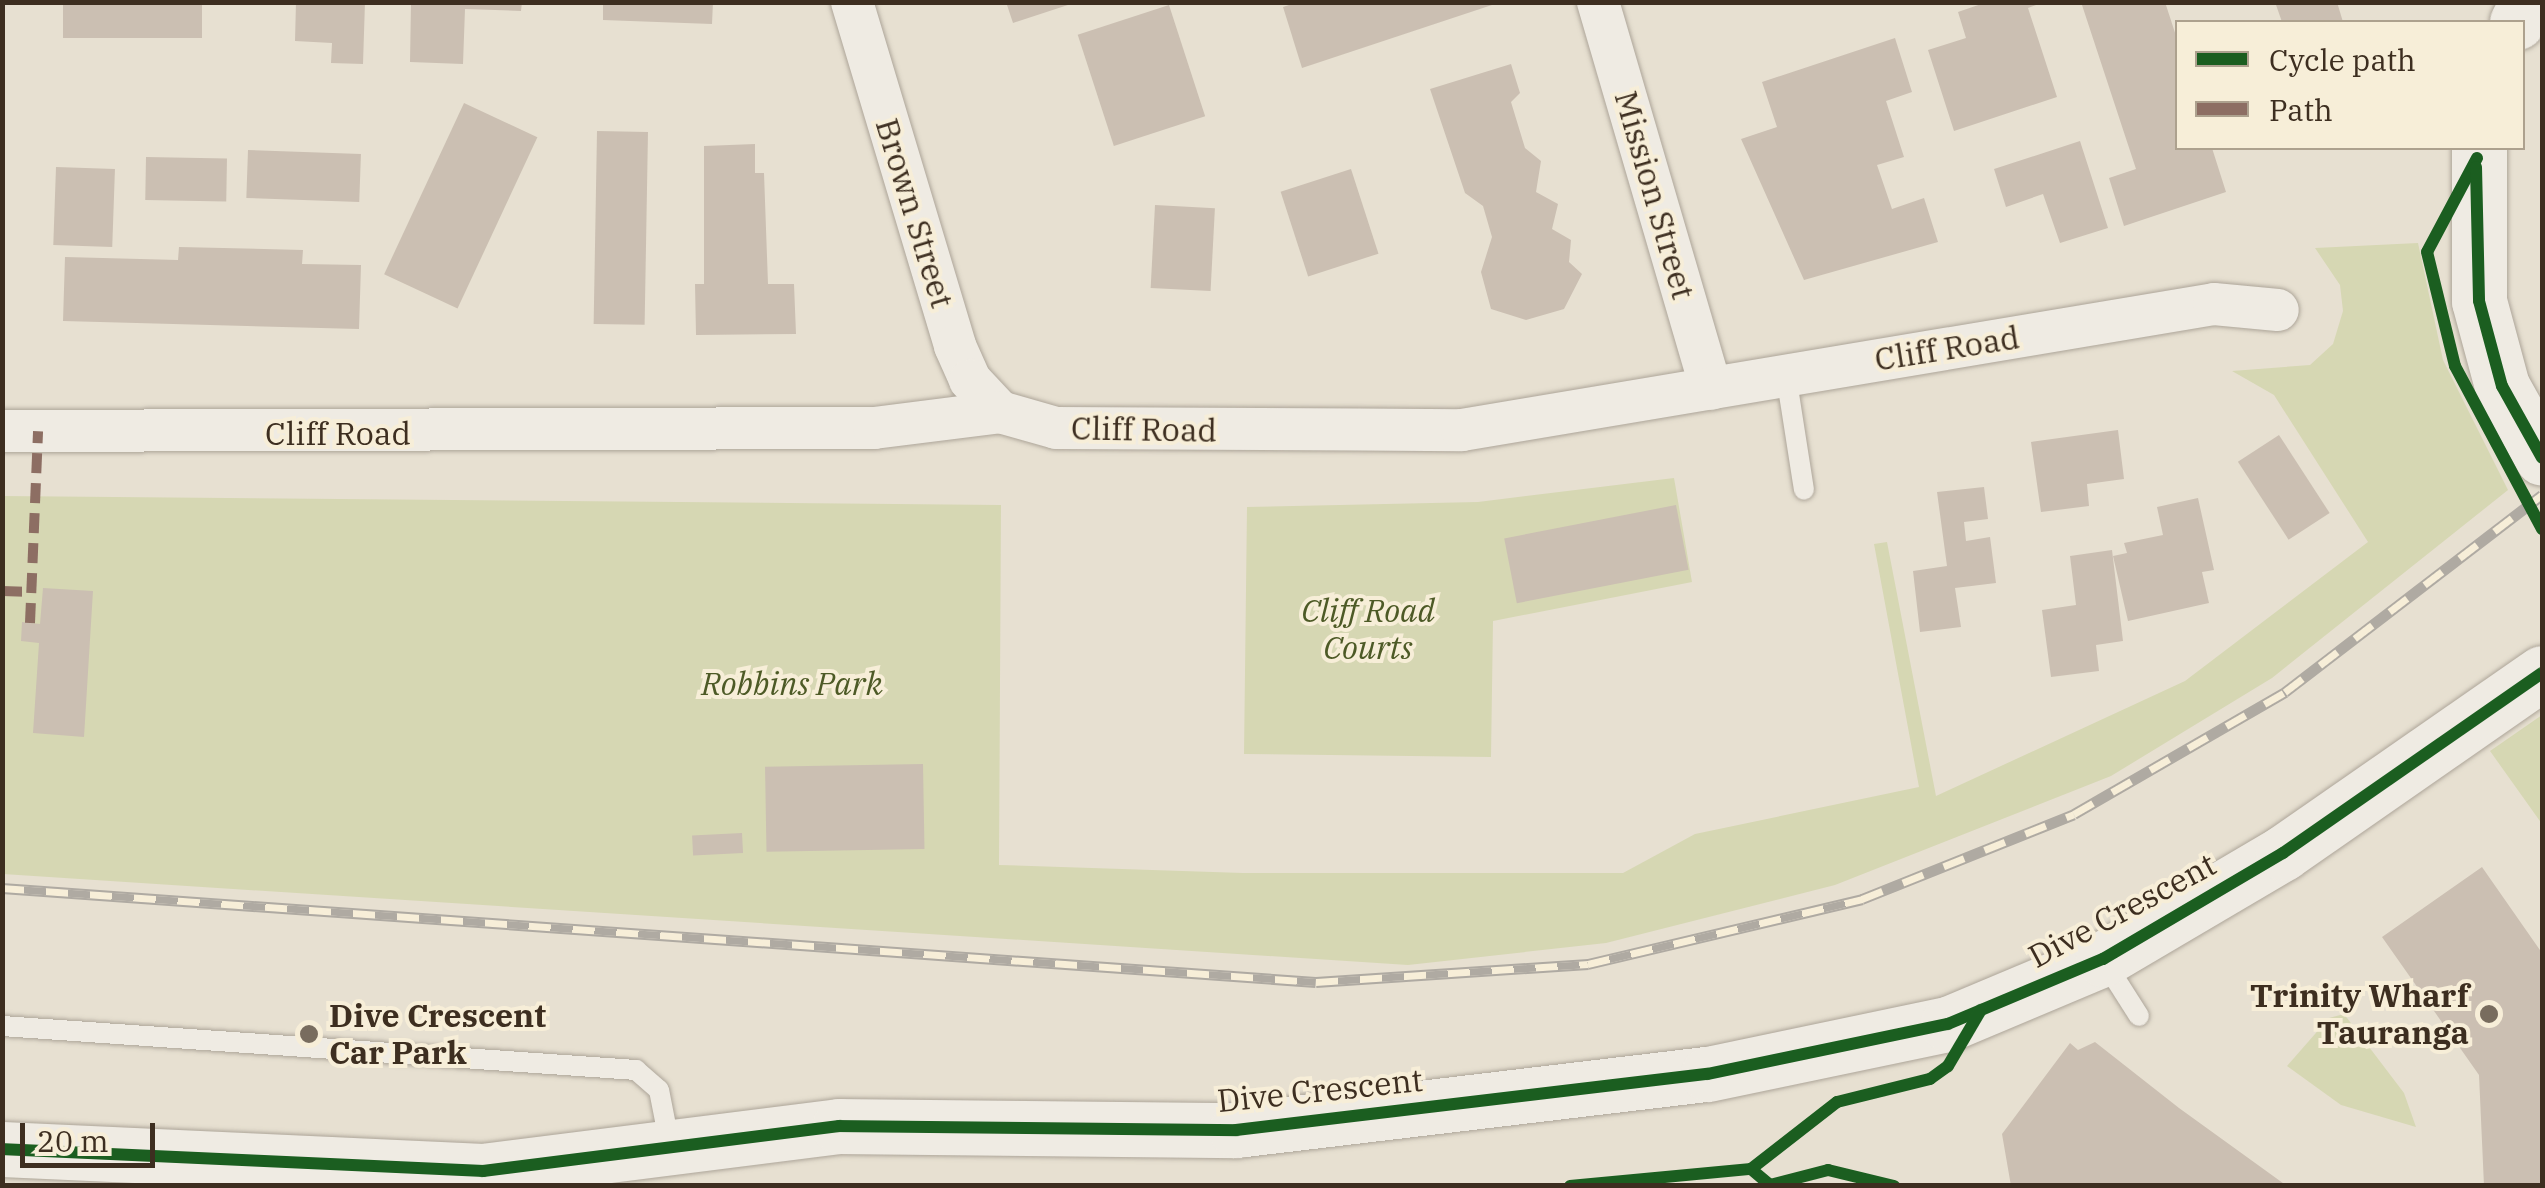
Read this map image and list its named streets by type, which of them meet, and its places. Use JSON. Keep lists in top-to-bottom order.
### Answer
{
  "streets": {
    "main road": ["Dive Crescent"],
    "street": ["Mission Street", "Brown Street", "Cliff Road"]
  },
  "crossings": [
    ["Mission Street", "Cliff Road"],
    ["Brown Street", "Cliff Road"]
  ],
  "parks": ["Cliff Road Courts", "Robbins Park"],
  "places": ["Trinity Wharf Tauranga", "Dive Crescent Car Park"],
  "legend": ["Cycle path", "Path"],
  "scale_bar": "20 m"
}
